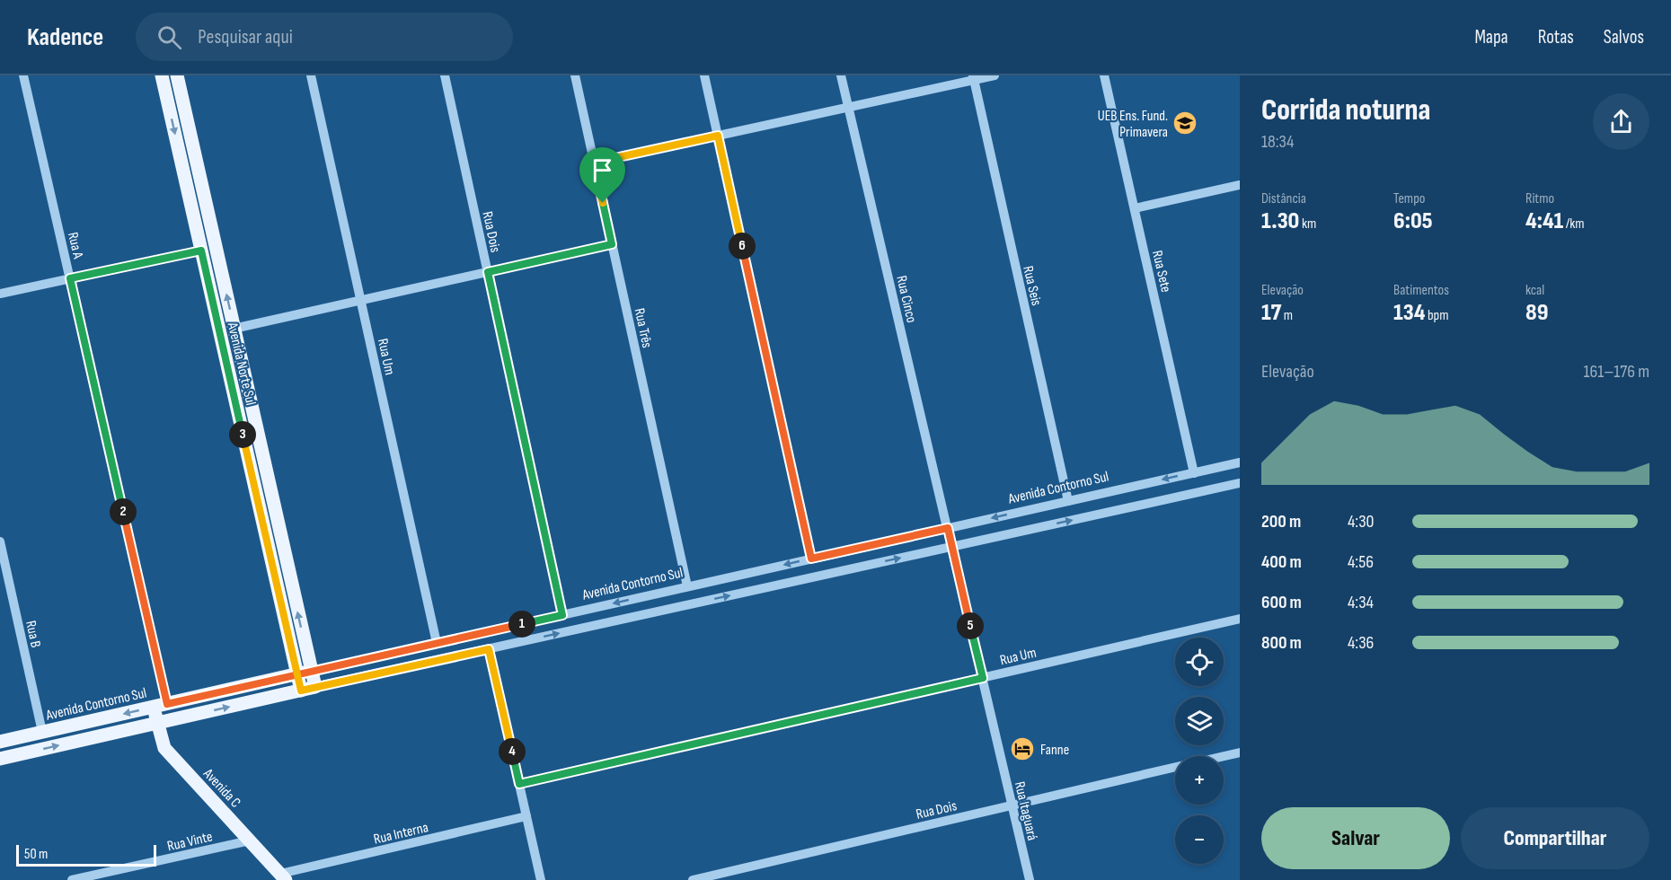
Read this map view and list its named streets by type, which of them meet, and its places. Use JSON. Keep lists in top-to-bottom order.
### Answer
{
  "streets": {
    "main road": ["Avenida Norte Sul", "Avenida Contorno Sul", "Avenida C"],
    "street": [
      "Rua Dois",
      "Rua A",
      "Rua Sete",
      "Rua Seis",
      "Rua Cinco",
      "Rua Três",
      "Rua Um",
      "Rua B",
      "Rua Itaguará",
      "Rua Interna",
      "Rua Vinte"
    ]
  },
  "crossings": [
    ["Rua Dois", "Avenida Contorno Sul"],
    ["Rua Dois", "Rua Itaguará"],
    ["Rua A", "Avenida Contorno Sul"],
    ["Rua A", "Avenida C"],
    ["Rua Sete", "Avenida Contorno Sul"],
    ["Rua Seis", "Avenida Contorno Sul"],
    ["Rua Cinco", "Avenida Contorno Sul"],
    ["Rua Cinco", "Rua Itaguará"],
    ["Rua Três", "Avenida Contorno Sul"],
    ["Rua Um", "Avenida Contorno Sul"],
    ["Rua Um", "Rua Itaguará"],
    ["Avenida Norte Sul", "Avenida Contorno Sul"],
    ["Avenida Contorno Sul", "Rua B"],
    ["Avenida Contorno Sul", "Avenida C"],
    ["Avenida Contorno Sul", "Rua Itaguará"],
    ["Avenida C", "Rua Interna"],
    ["Avenida C", "Rua Vinte"]
  ],
  "places": {
    "school or university": ["UEB Ens. Fund. Primavera"],
    "hotel": ["Fanne"]
  },
  "scale_bar": "50 m",
  "page": {
    "header": "Kadence",
    "search": "Pesquisar aqui",
    "nav": ["Mapa", "Rotas", "Salvos"],
    "heading": ["Corrida noturna", "18:34"],
    "stats": [
      ["Distância", "1.30 km"],
      ["Tempo", "6:05"],
      ["Ritmo", "4:41 /km"],
      ["Elevação", "17 m"],
      ["Batimentos", "134 bpm"],
      ["kcal", "89"]
    ],
    "pins": [
      "6",
      "3",
      "2",
      "1",
      "5",
      "4"
    ],
    "chart": ["Elevação", "161–176 m"],
    "list": [
      {
        "name": "200 m",
        "note": "4:30"
      },
      {
        "name": "400 m",
        "note": "4:56"
      },
      {
        "name": "600 m",
        "note": "4:34"
      },
      {
        "name": "800 m",
        "note": "4:36"
      }
    ],
    "map_buttons": ["+", "−"],
    "buttons": ["Salvar", "Compartilhar"],
    "scale": "50 m"
  }
}
